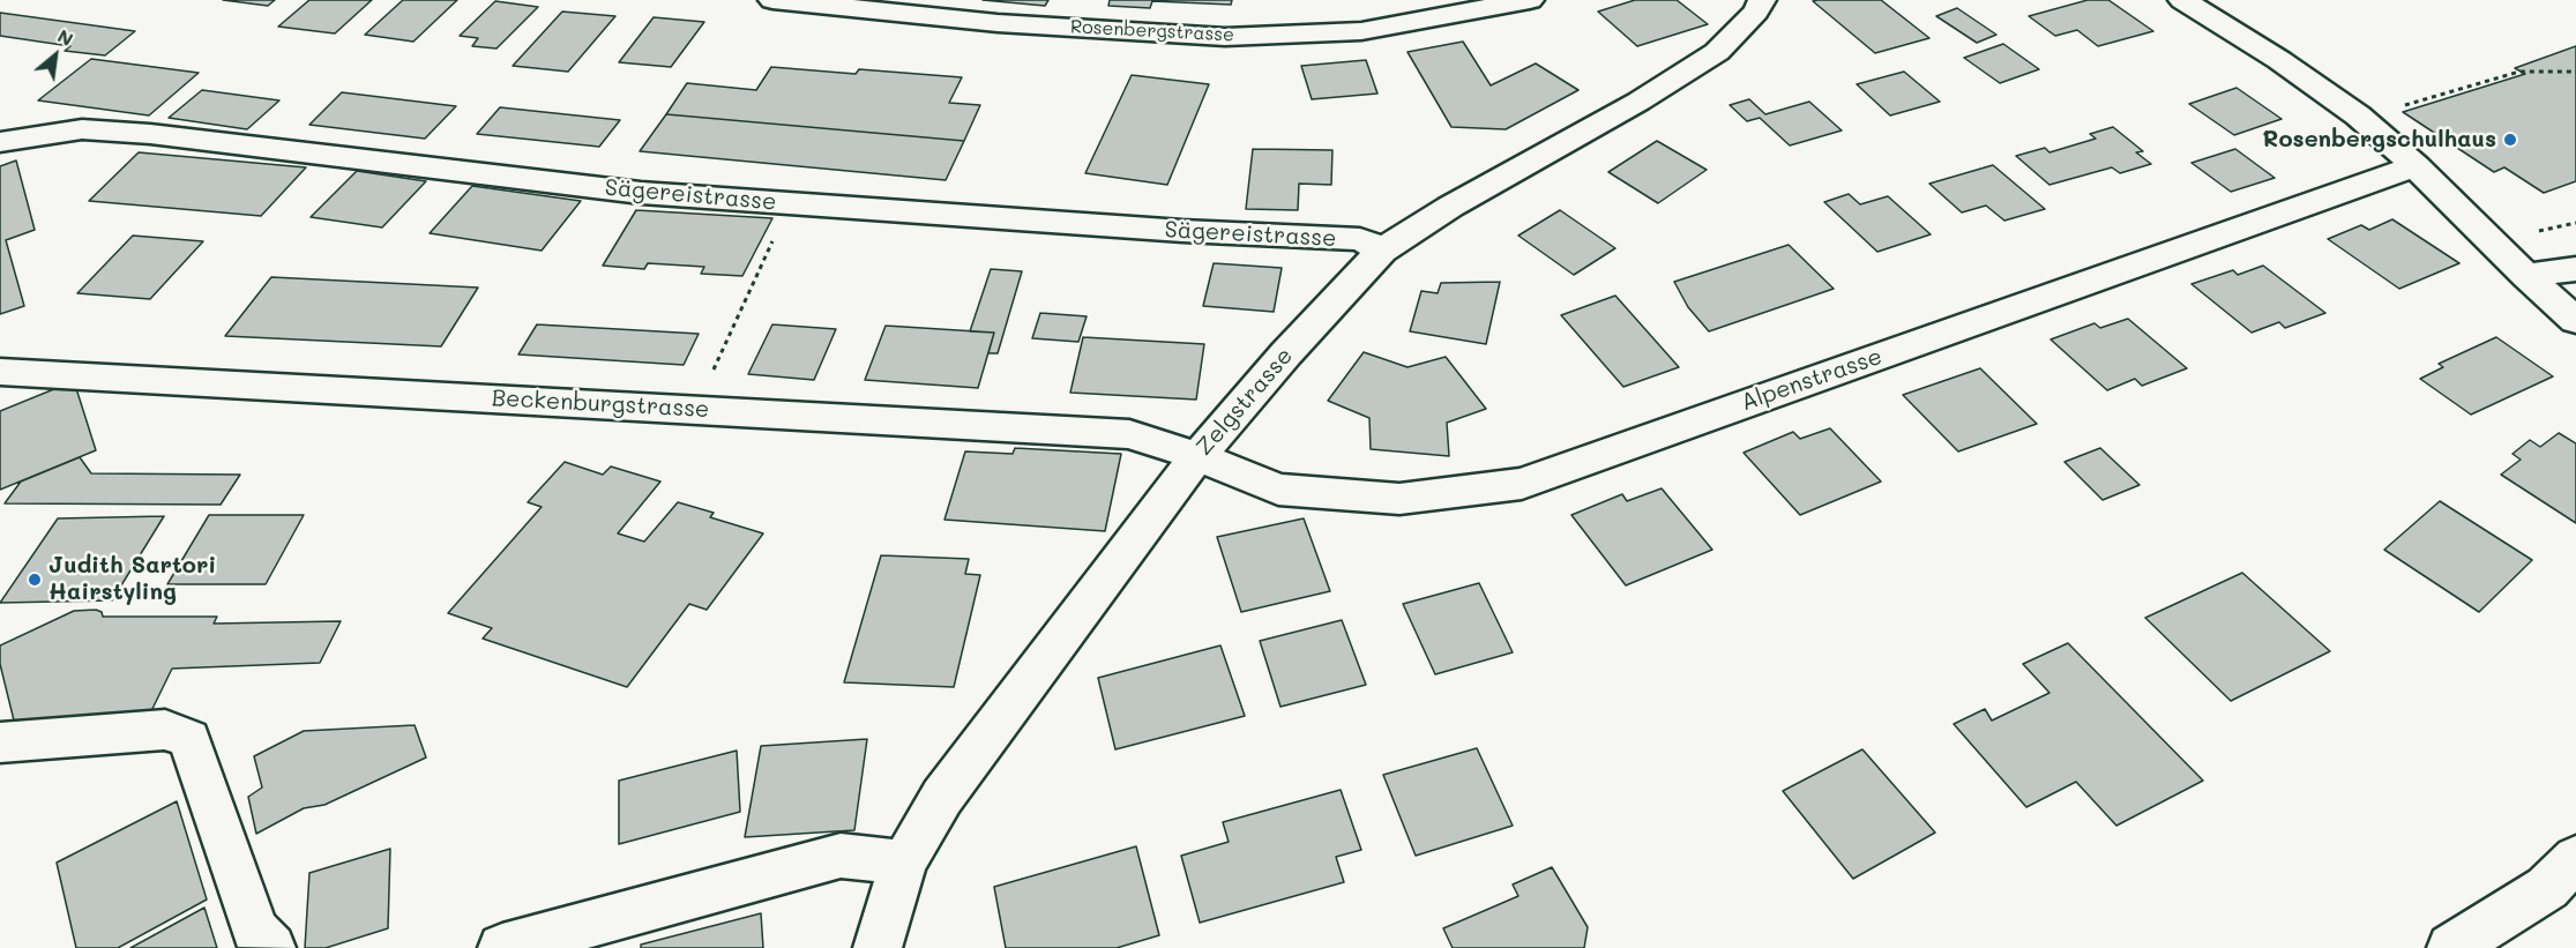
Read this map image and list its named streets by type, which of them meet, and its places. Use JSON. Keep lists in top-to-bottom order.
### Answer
{
  "streets": {
    "street": [
      "Rosenbergstrasse",
      "Sägereistrasse",
      "Alpenstrasse",
      "Zelgstrasse",
      "Beckenburgstrasse"
    ]
  },
  "crossings": [
    ["Sägereistrasse", "Zelgstrasse"],
    ["Alpenstrasse", "Zelgstrasse"],
    ["Alpenstrasse", "Beckenburgstrasse"],
    ["Zelgstrasse", "Beckenburgstrasse"]
  ],
  "places": ["Rosenbergschulhaus", "Judith Sartori Hairstyling"],
  "north": "top right"
}
